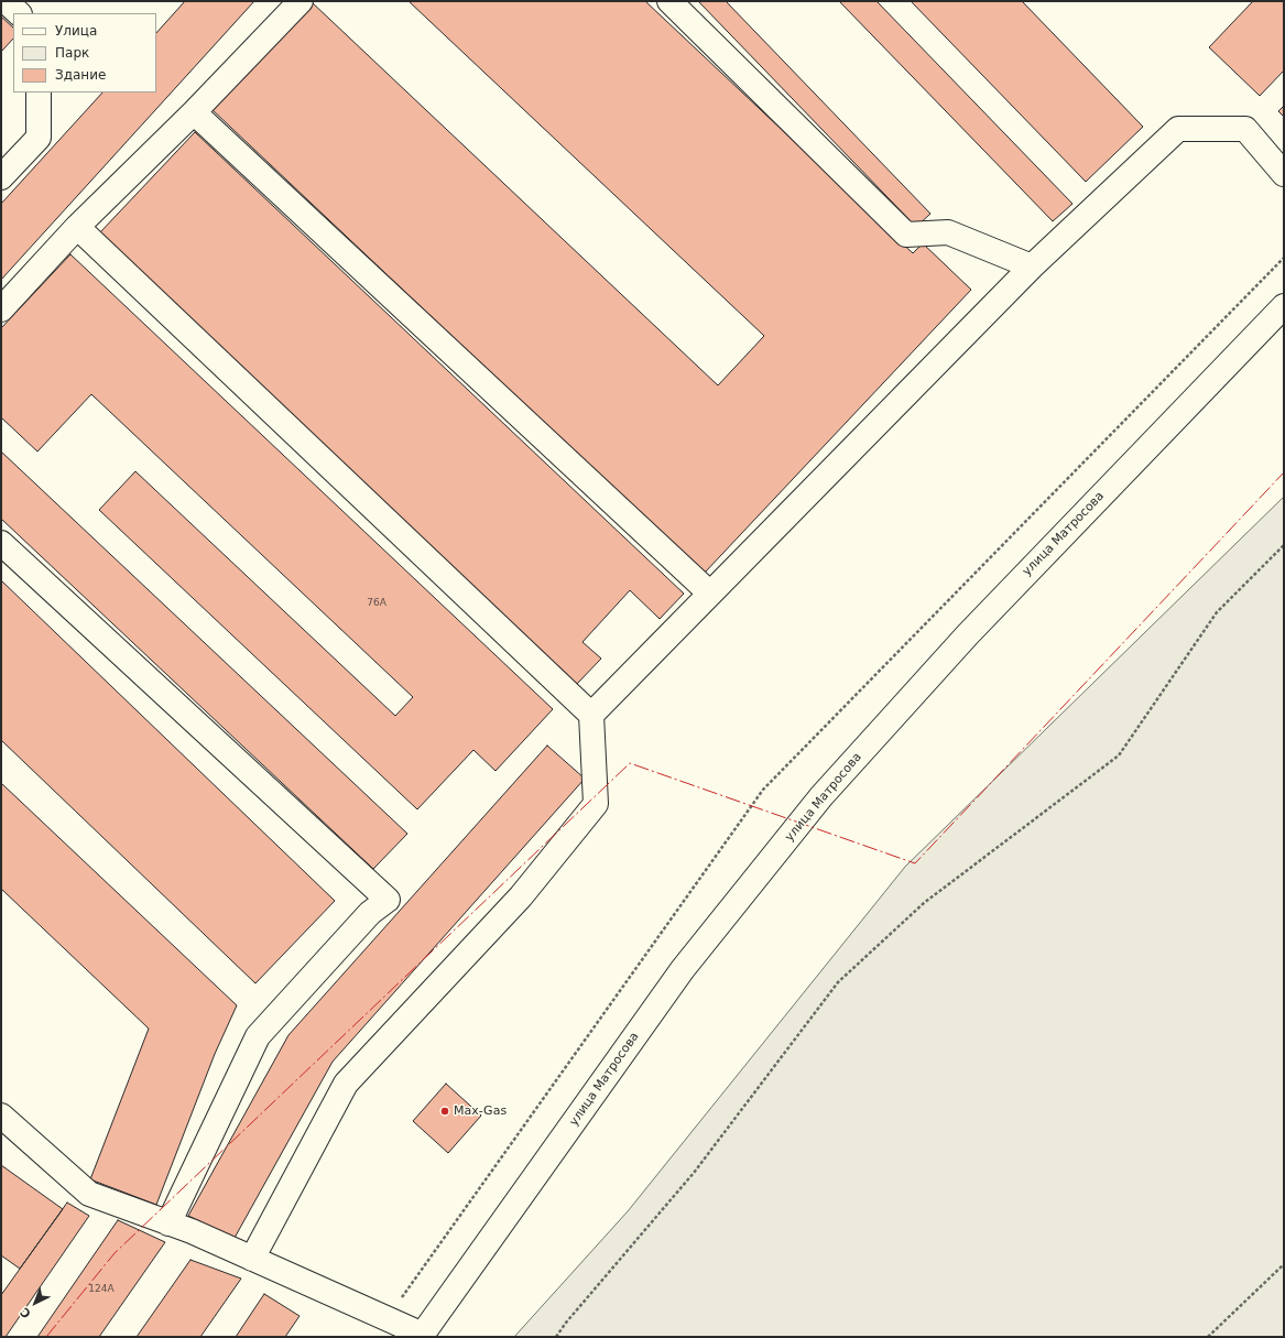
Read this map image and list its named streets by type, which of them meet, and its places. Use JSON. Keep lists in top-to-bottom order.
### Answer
{
  "streets": {
    "main road": ["улица Матросова"]
  },
  "places": ["Max-Gas"],
  "house_numbers": ["76А", "124А"],
  "legend": ["Улица", "Парк", "Здание"],
  "north": "bottom left"
}
